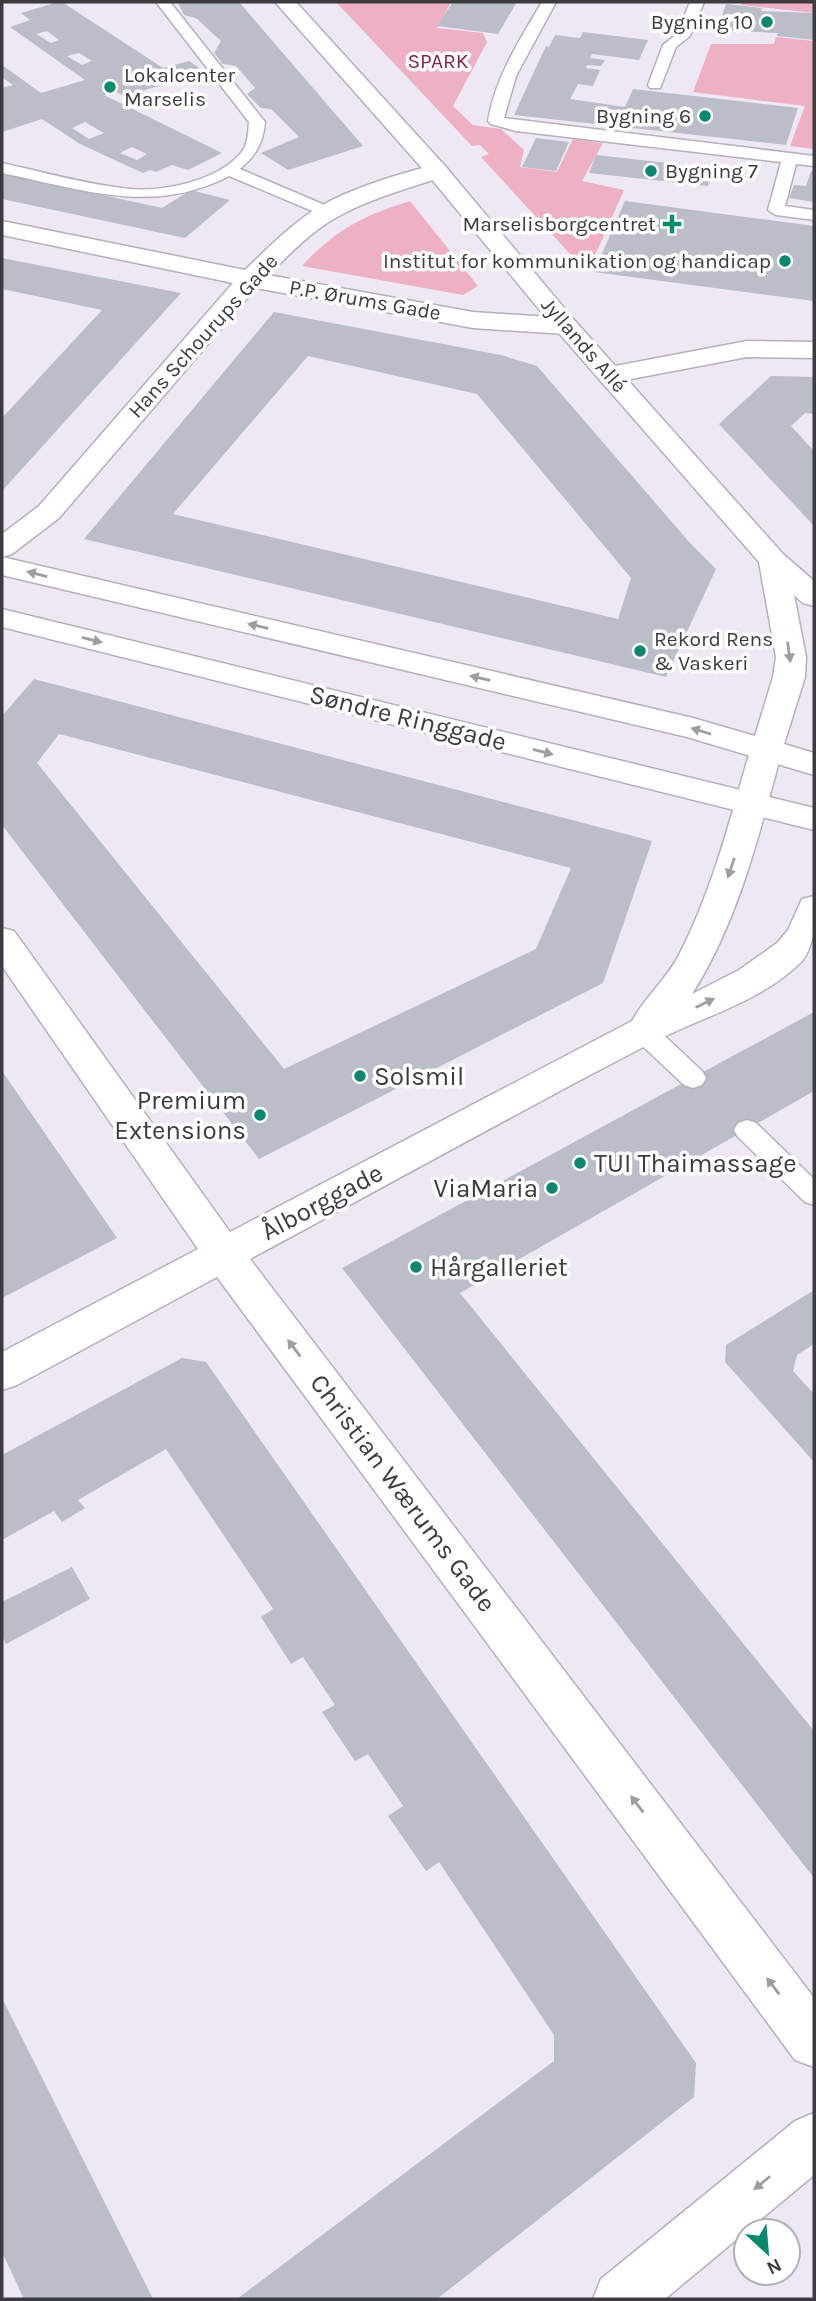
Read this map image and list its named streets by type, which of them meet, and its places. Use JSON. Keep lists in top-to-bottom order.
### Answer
{
  "streets": {
    "street": [
      "P.P. Ørums Gade",
      "Hans Schourups Gade",
      "Jyllands Allé",
      "Søndre Ringgade",
      "Ålborggade",
      "Christian Wærums Gade"
    ]
  },
  "crossings": [
    ["P.P. Ørums Gade", "Hans Schourups Gade"],
    ["P.P. Ørums Gade", "Jyllands Allé"],
    ["Hans Schourups Gade", "Jyllands Allé"],
    ["Søndre Ringgade", "Ålborggade"],
    ["Ålborggade", "Christian Wærums Gade"]
  ],
  "one_way": ["Christian Wærums Gade"],
  "parks": ["SPARK"],
  "places": {
    "other": [
      "Bygning 10",
      "Lokalcenter Marselis",
      "Bygning 6",
      "Bygning 7",
      "Institut for kommunikation og handicap",
      "Rekord Rens & Vaskeri",
      "Solsmil",
      "Premium Extensions",
      "TUI Thaimassage",
      "ViaMaria",
      "Hårgalleriet"
    ],
    "health": ["Marselisborgcentret"]
  },
  "north": "bottom right"
}
